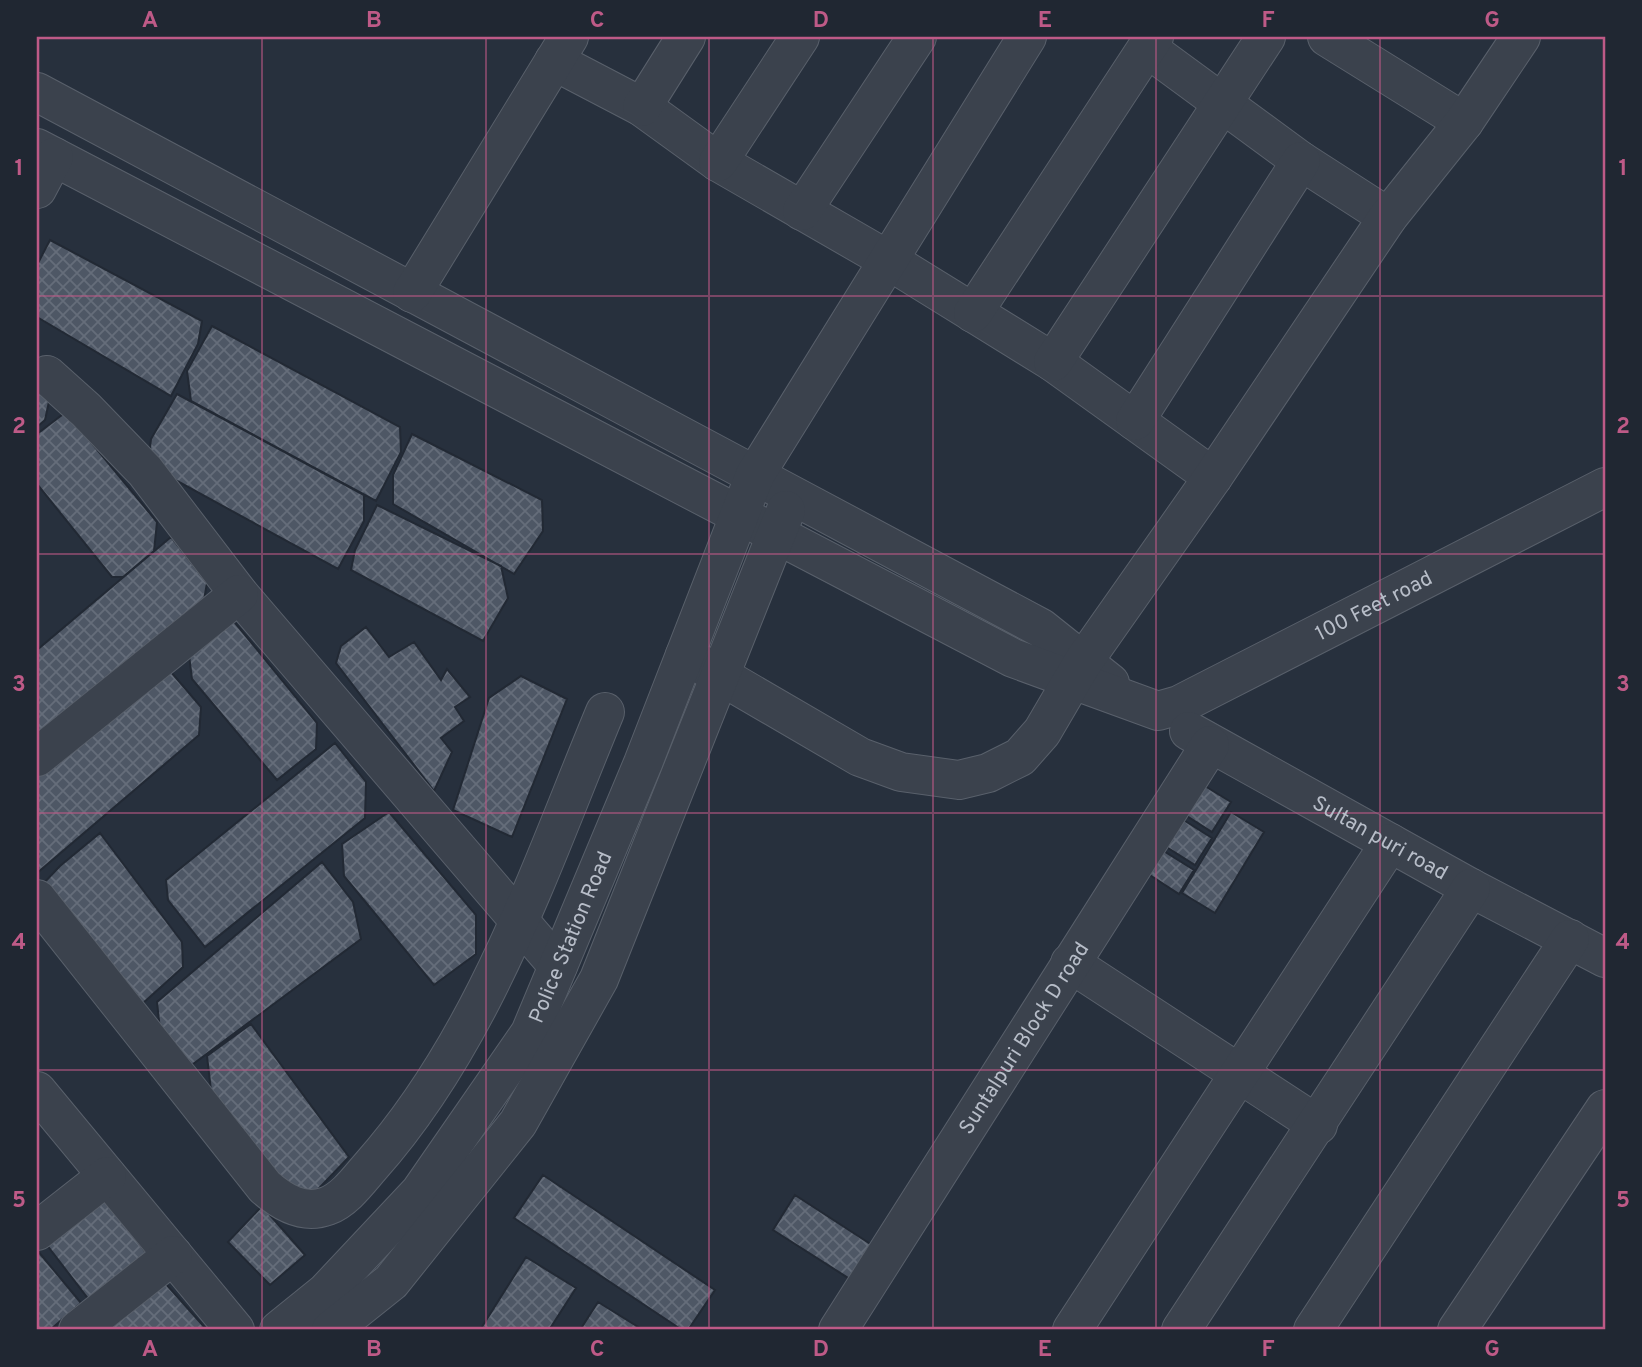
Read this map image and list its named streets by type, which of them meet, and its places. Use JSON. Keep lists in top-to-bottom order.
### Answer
{
  "streets": {
    "street": [
      "100 Feet road",
      "Sultan puri road",
      "Police Station Road",
      "Suntalpuri Block D road"
    ]
  },
  "crossings": [
    ["100 Feet road", "Sultan puri road"],
    ["Sultan puri road", "Police Station Road"],
    ["Sultan puri road", "Suntalpuri Block D road"]
  ],
  "grid": {
    "columns": [
      "A",
      "B",
      "C",
      "D",
      "E",
      "F",
      "G"
    ],
    "rows": [
      "1",
      "2",
      "3",
      "4",
      "5"
    ]
  }
}
